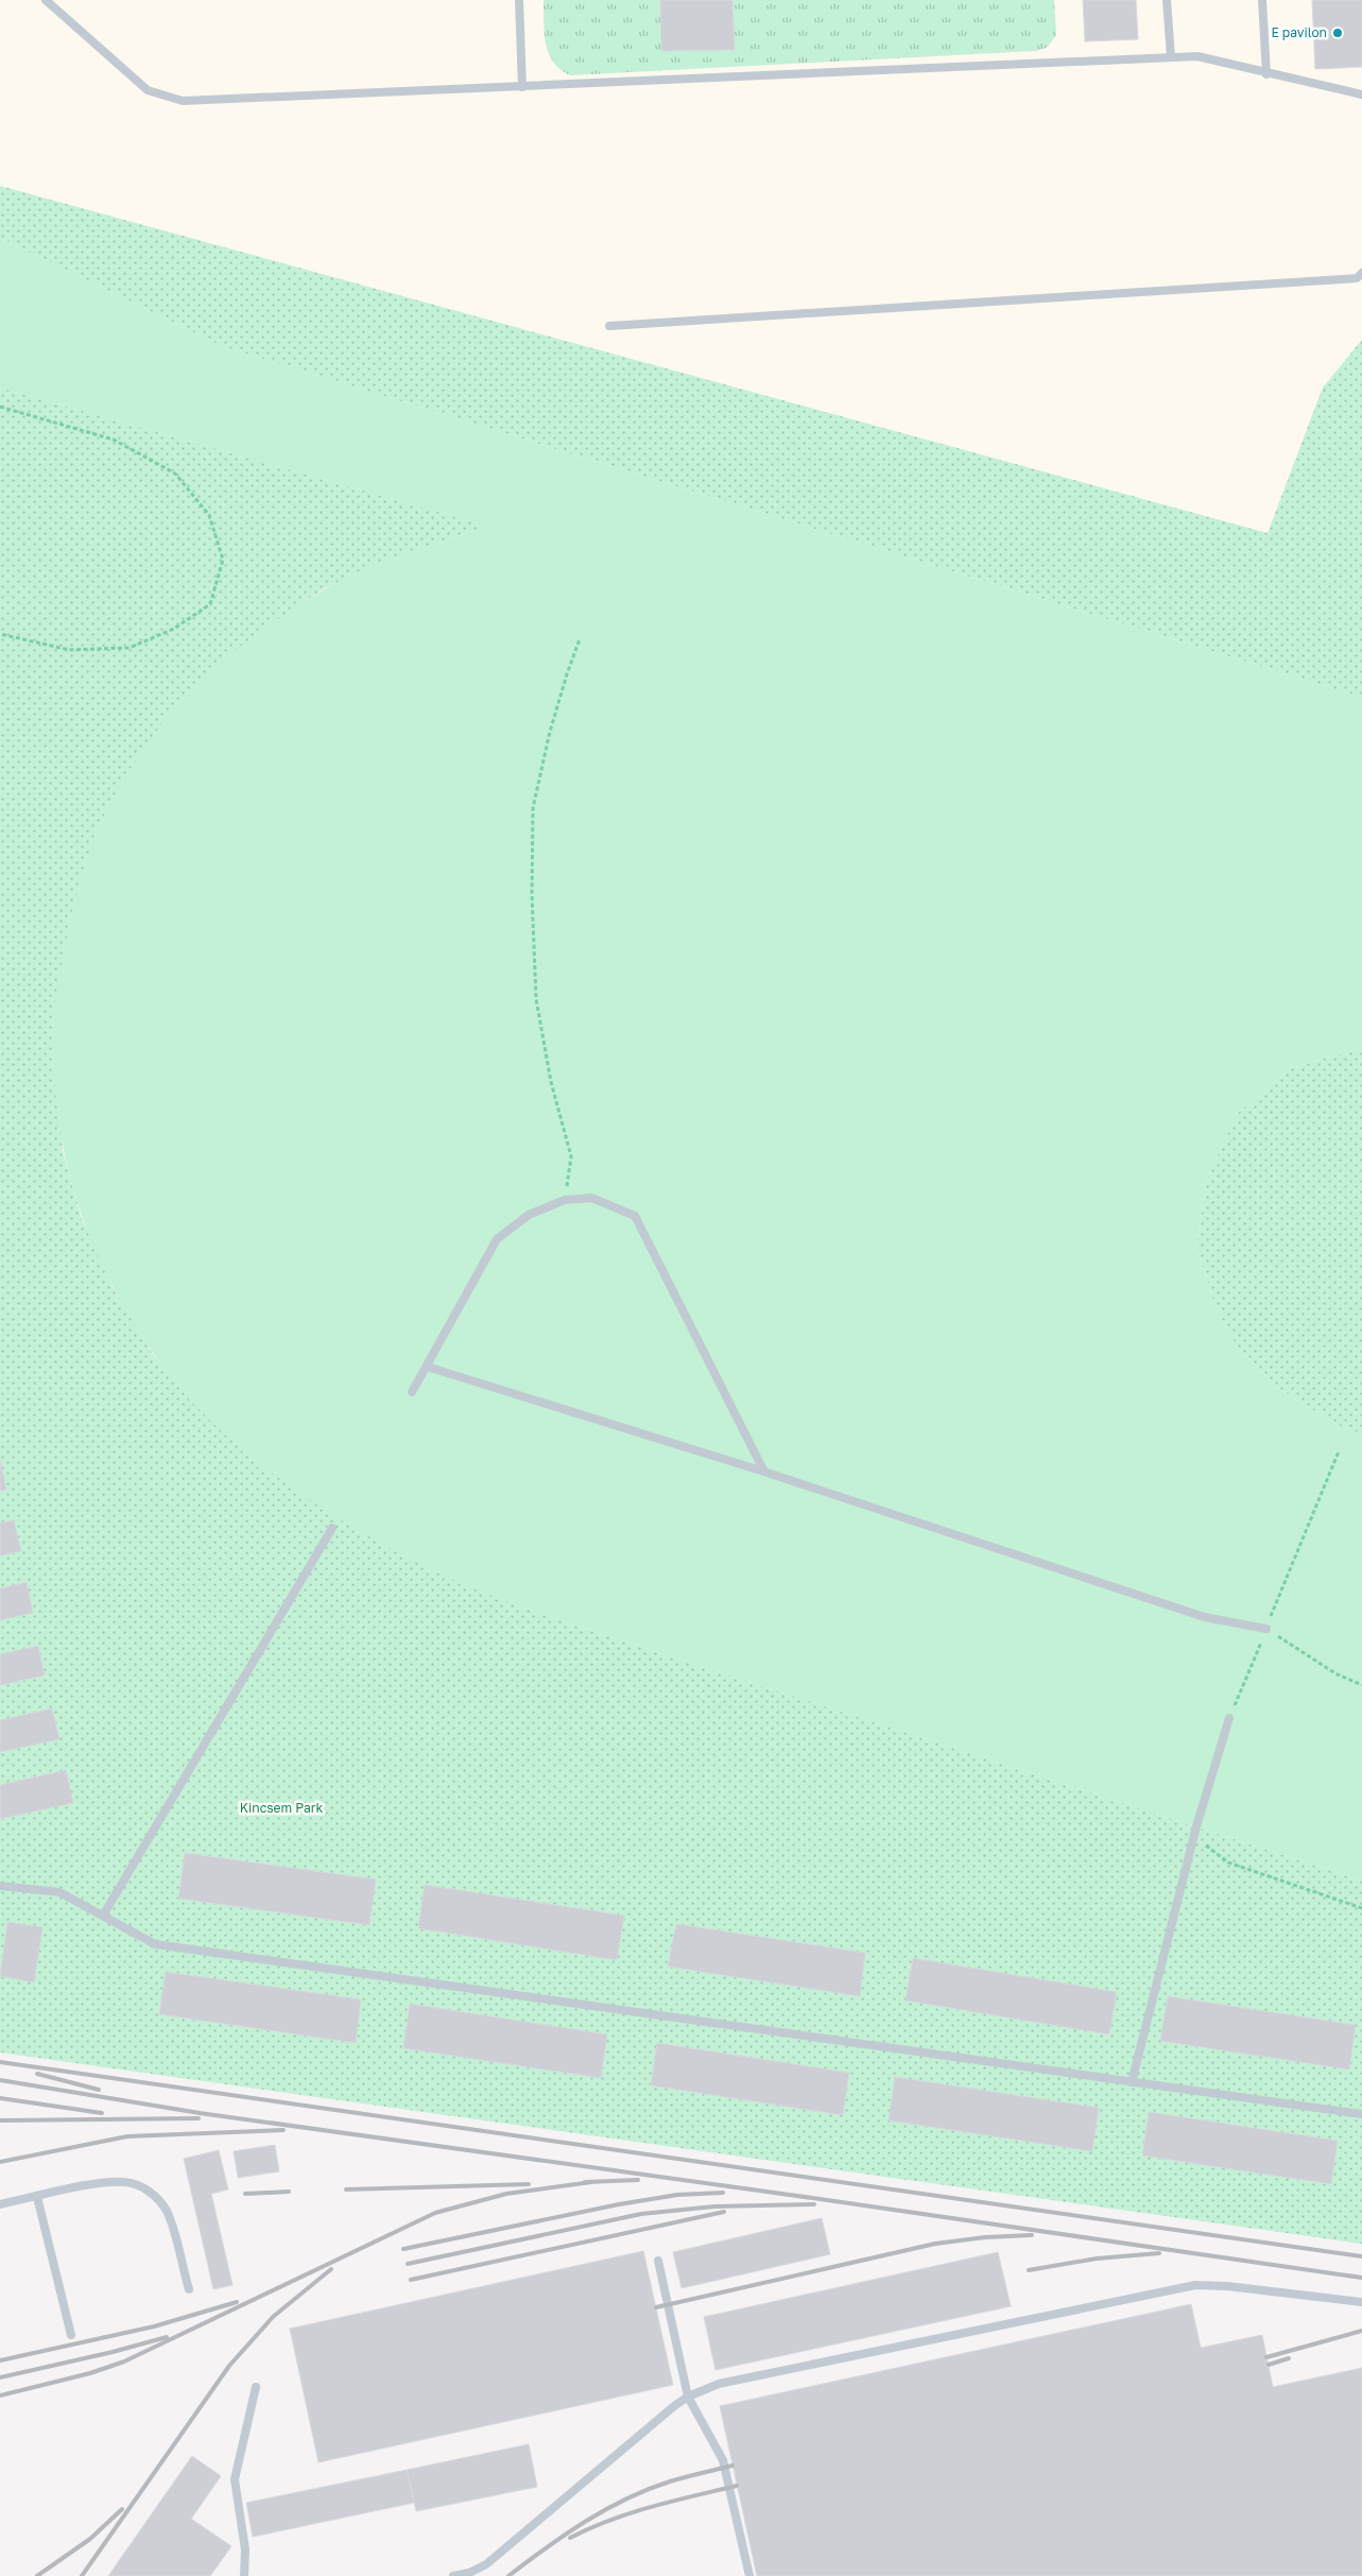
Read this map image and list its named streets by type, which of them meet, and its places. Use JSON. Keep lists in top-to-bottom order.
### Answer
{
  "parks": ["Kincsem Park"],
  "places": ["E pavilon"]
}
